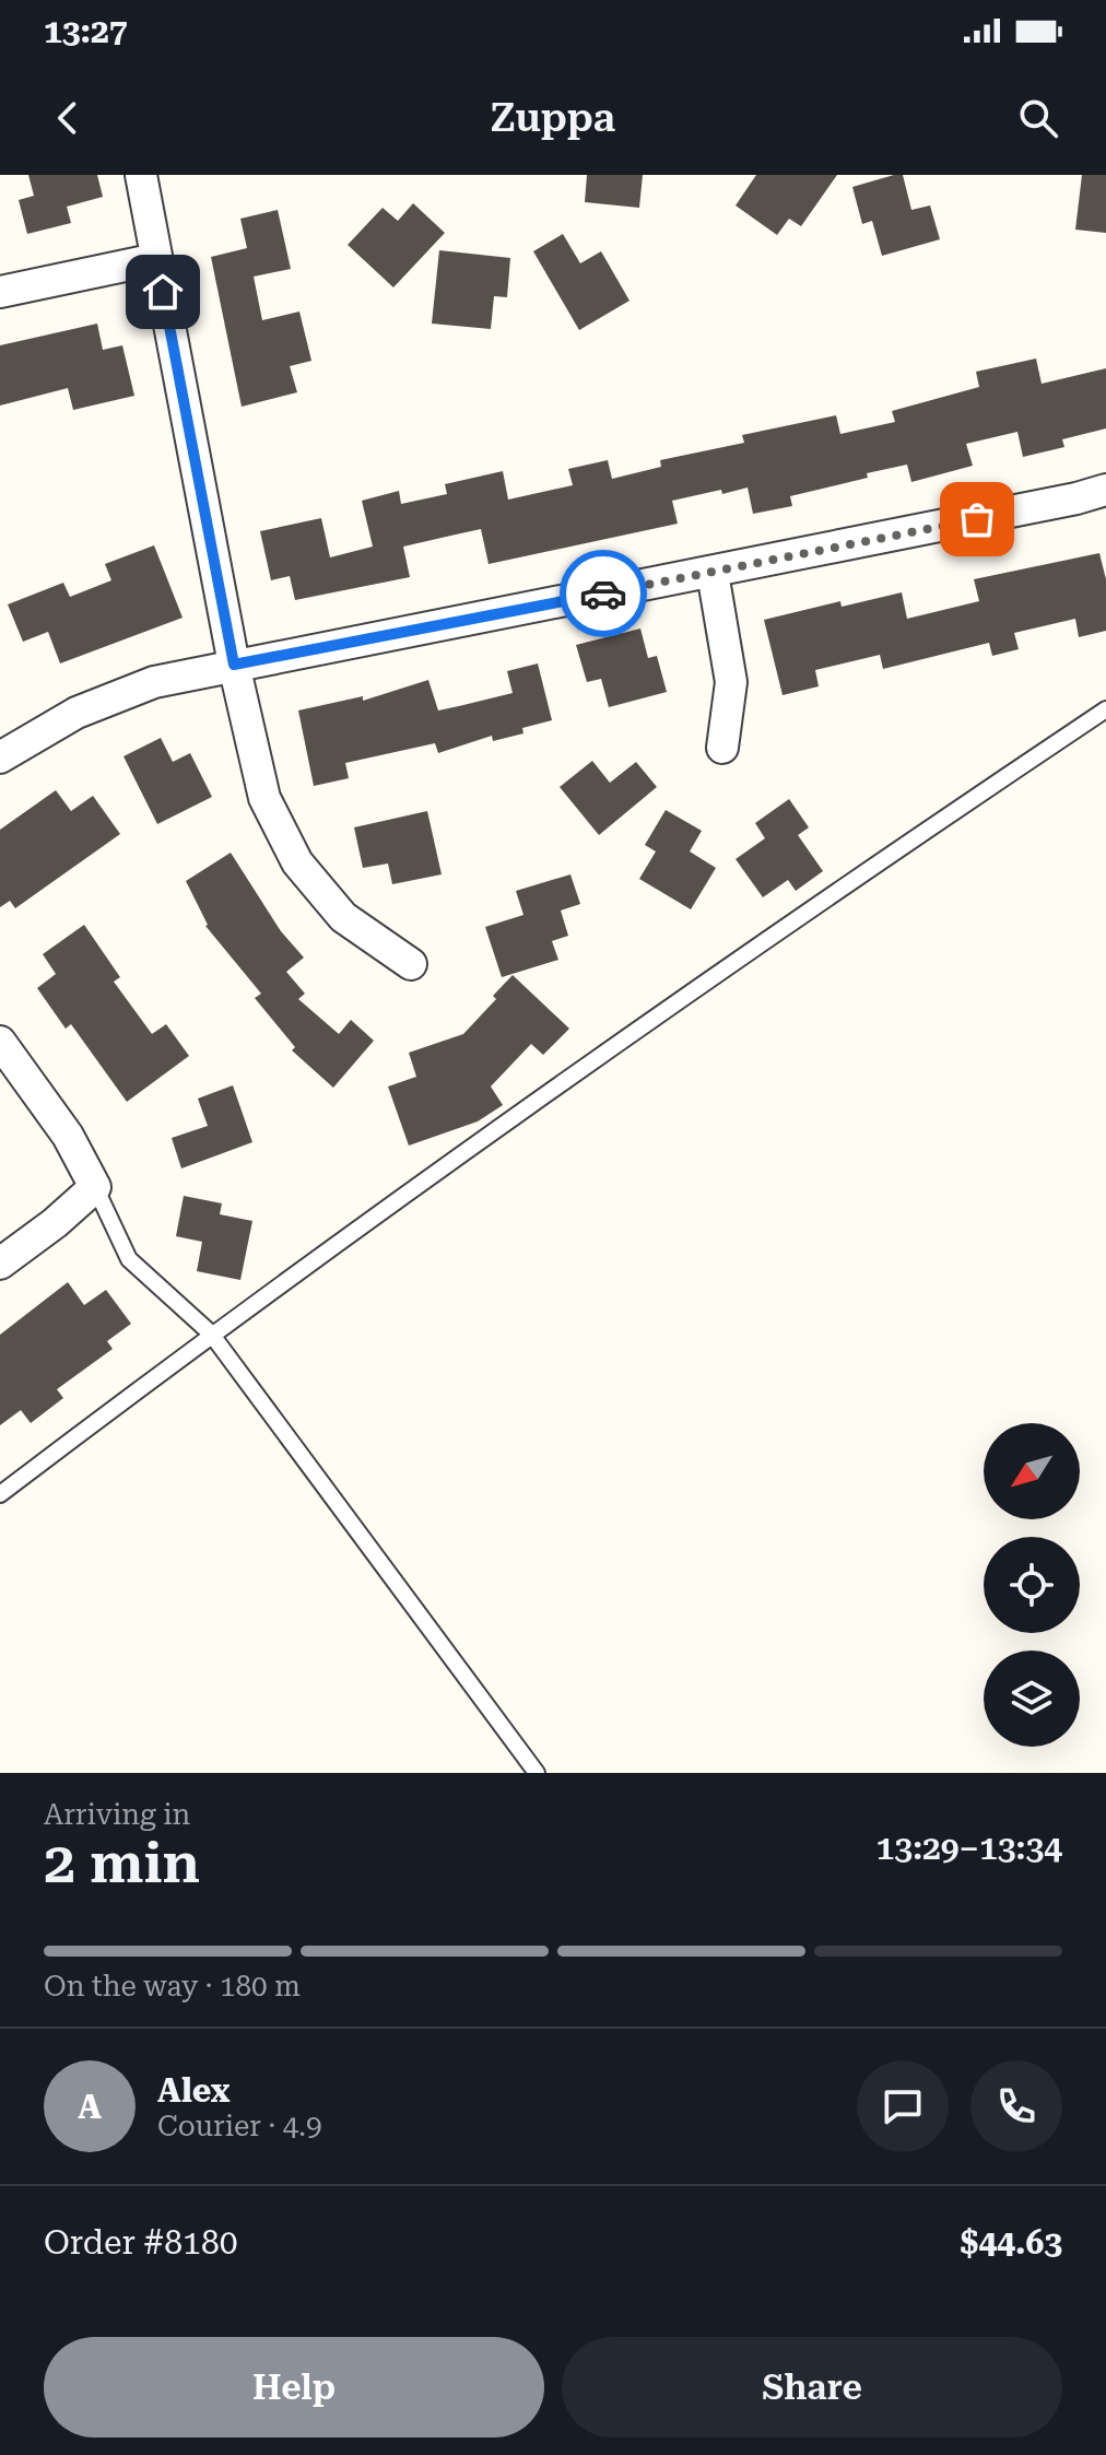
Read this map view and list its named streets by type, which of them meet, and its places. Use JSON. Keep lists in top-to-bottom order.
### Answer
{
  "north": "bottom left",
  "page": {
    "status": "13:27",
    "header": "Zuppa",
    "heading": ["2 min", "Arriving in", "13:29–13:34"],
    "panel": [
      "Alex",
      "Courier · 4.9",
      "Order #8180",
      "$44.63"
    ],
    "bar": "On the way · 180 m",
    "round": "A",
    "buttons": ["Help", "Share"]
  }
}
